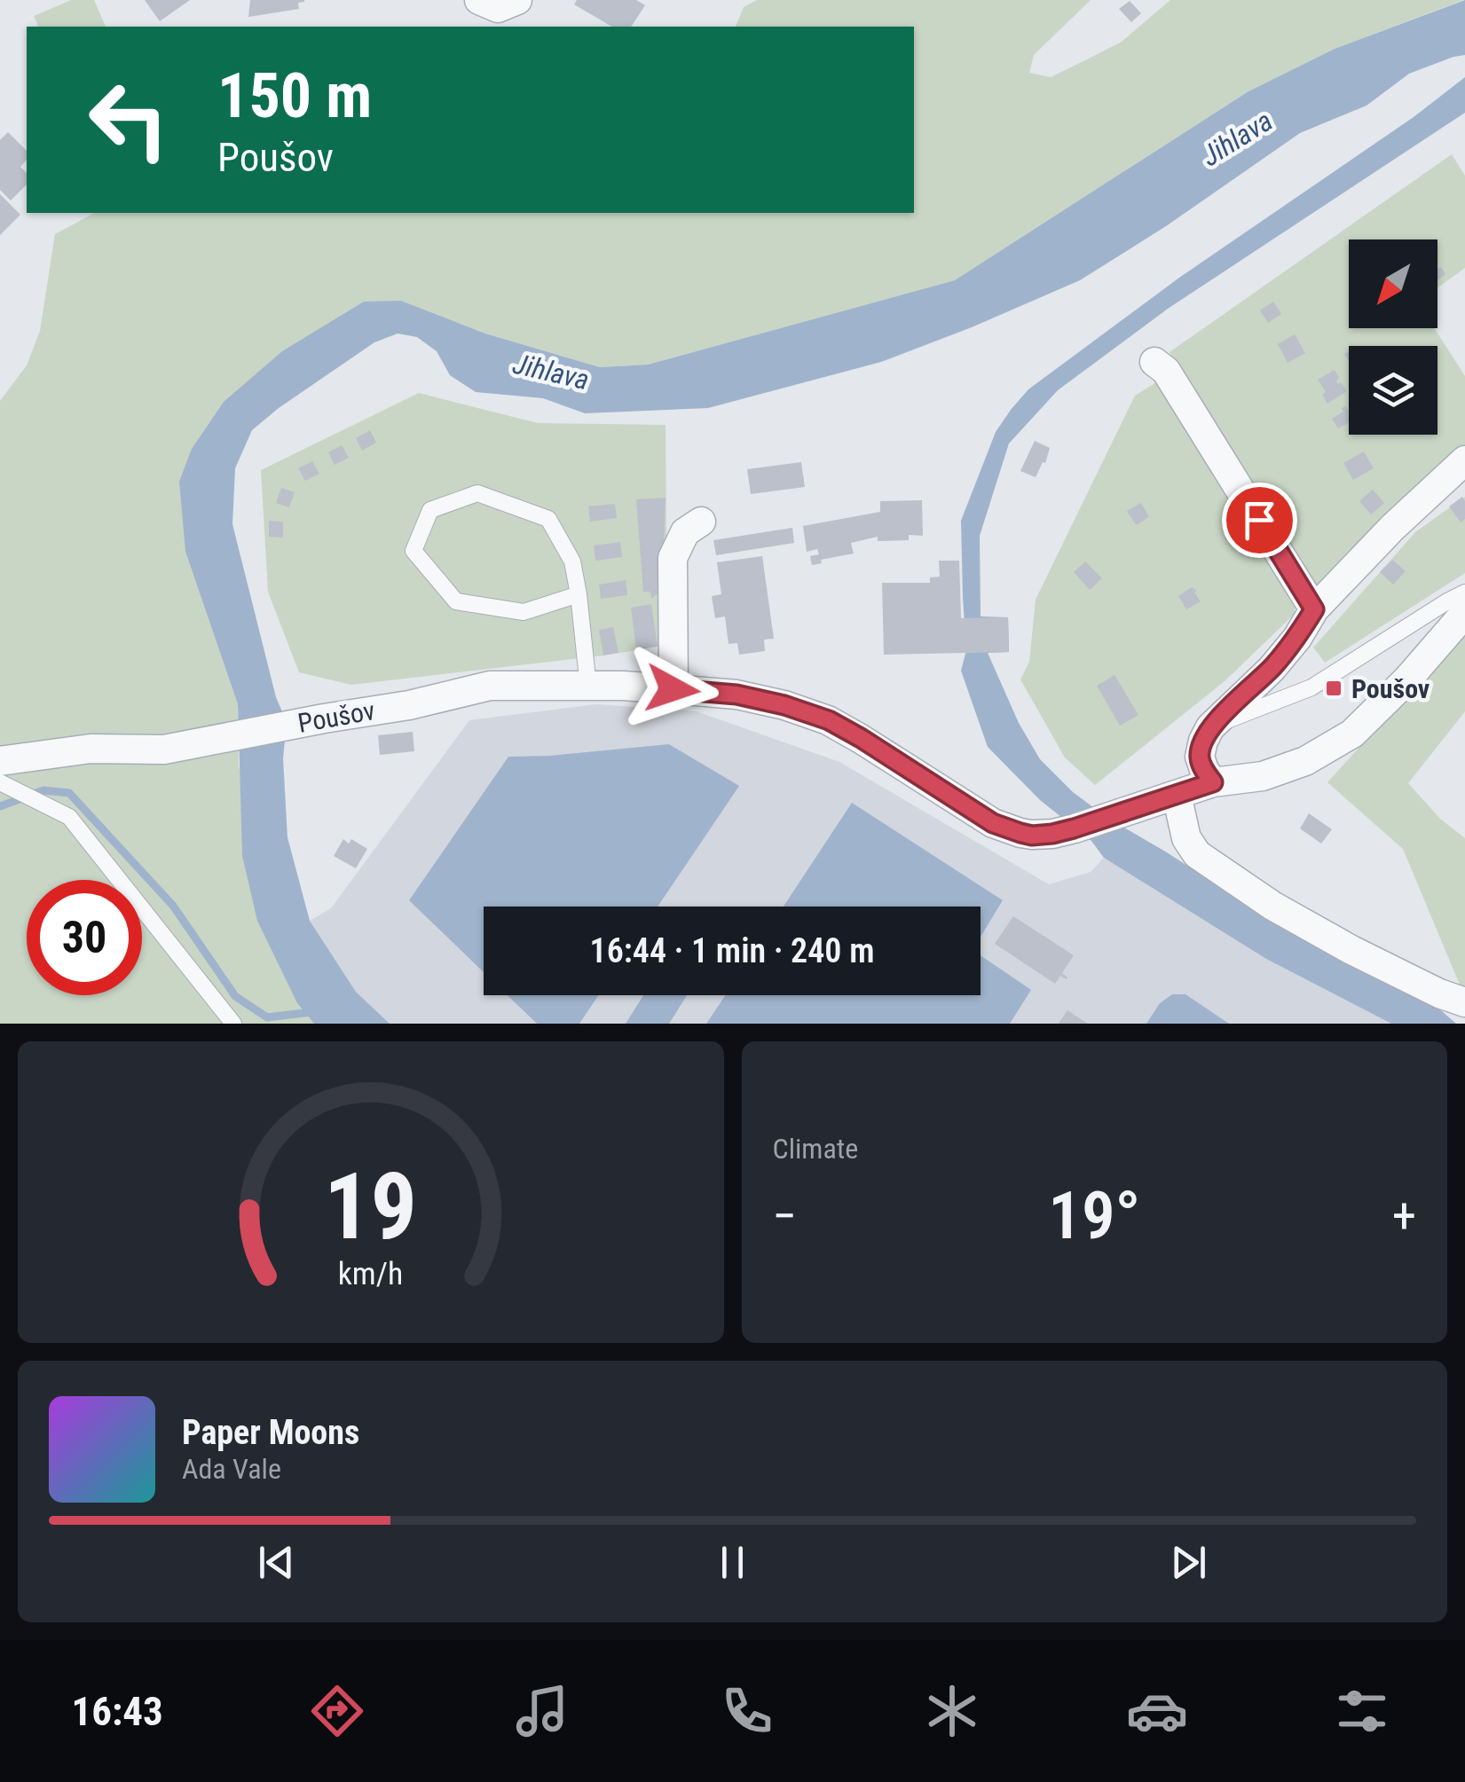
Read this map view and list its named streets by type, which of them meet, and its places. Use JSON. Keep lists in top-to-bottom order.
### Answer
{
  "streets": {
    "street": ["Poušov"]
  },
  "water": ["Jihlava"],
  "places": {
    "transit": ["Poušov"]
  },
  "north": "bottom left",
  "page": {
    "turn": ["150 m", "Poušov"],
    "limit": "30",
    "trip": "16:44 · 1 min · 240 m",
    "tile": "Climate",
    "heat": ["−", "19°", "+"],
    "song": ["Paper Moons", "Ada Vale"],
    "tabs": "16:43",
    "gauge": ["19", "km/h"]
  }
}
